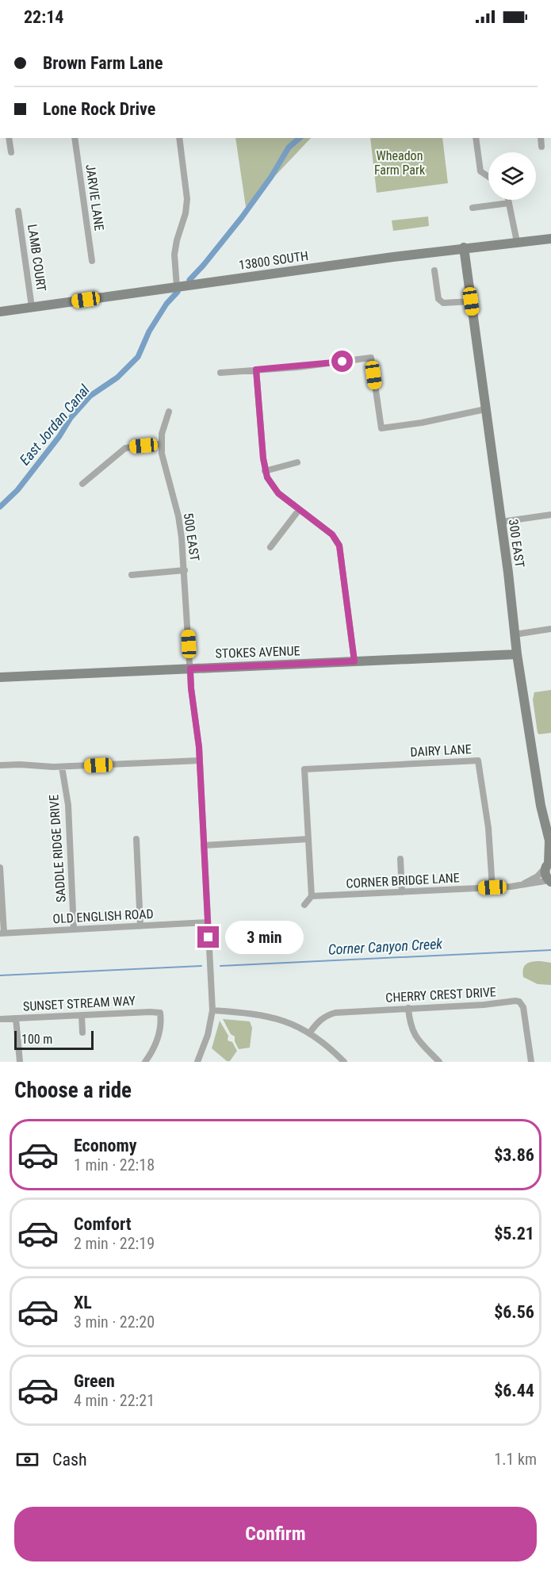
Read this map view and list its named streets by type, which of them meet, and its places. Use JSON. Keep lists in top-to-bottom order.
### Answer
{
  "streets": {
    "main road": ["13800 SOUTH", "300 EAST", "STOKES AVENUE"],
    "street": [
      "JARVIE LANE",
      "LAMB COURT",
      "500 EAST",
      "DAIRY LANE",
      "SADDLE RIDGE DRIVE",
      "CORNER BRIDGE LANE",
      "OLD ENGLISH ROAD",
      "CHERRY CREST DRIVE",
      "SUNSET STREAM WAY"
    ]
  },
  "crossings": [
    ["LAMB COURT", "13800 SOUTH"],
    ["13800 SOUTH", "300 EAST"],
    ["500 EAST", "STOKES AVENUE"],
    ["500 EAST", "OLD ENGLISH ROAD"],
    ["300 EAST", "STOKES AVENUE"],
    ["300 EAST", "CORNER BRIDGE LANE"],
    ["DAIRY LANE", "CORNER BRIDGE LANE"],
    ["SADDLE RIDGE DRIVE", "OLD ENGLISH ROAD"]
  ],
  "water": ["East Jordan Canal", "Corner Canyon Creek"],
  "parks": ["Wheadon Farm Park"],
  "scale_bar": "100 m",
  "page": {
    "status": "22:14",
    "banner": ["Brown Farm Lane", "Lone Rock Drive"],
    "bubble": "3 min",
    "scale": "100 m",
    "heading": "Choose a ride",
    "list": [
      {
        "name": "Economy",
        "note": "1 min · 22:18",
        "value": "$3.86"
      },
      {
        "name": "Comfort",
        "note": "2 min · 22:19",
        "value": "$5.21"
      },
      {
        "name": "XL",
        "note": "3 min · 22:20",
        "value": "$6.56"
      },
      {
        "name": "Green",
        "note": "4 min · 22:21",
        "value": "$6.44"
      }
    ],
    "pay": ["Cash", "1.1 km"],
    "buttons": "Confirm"
  }
}
